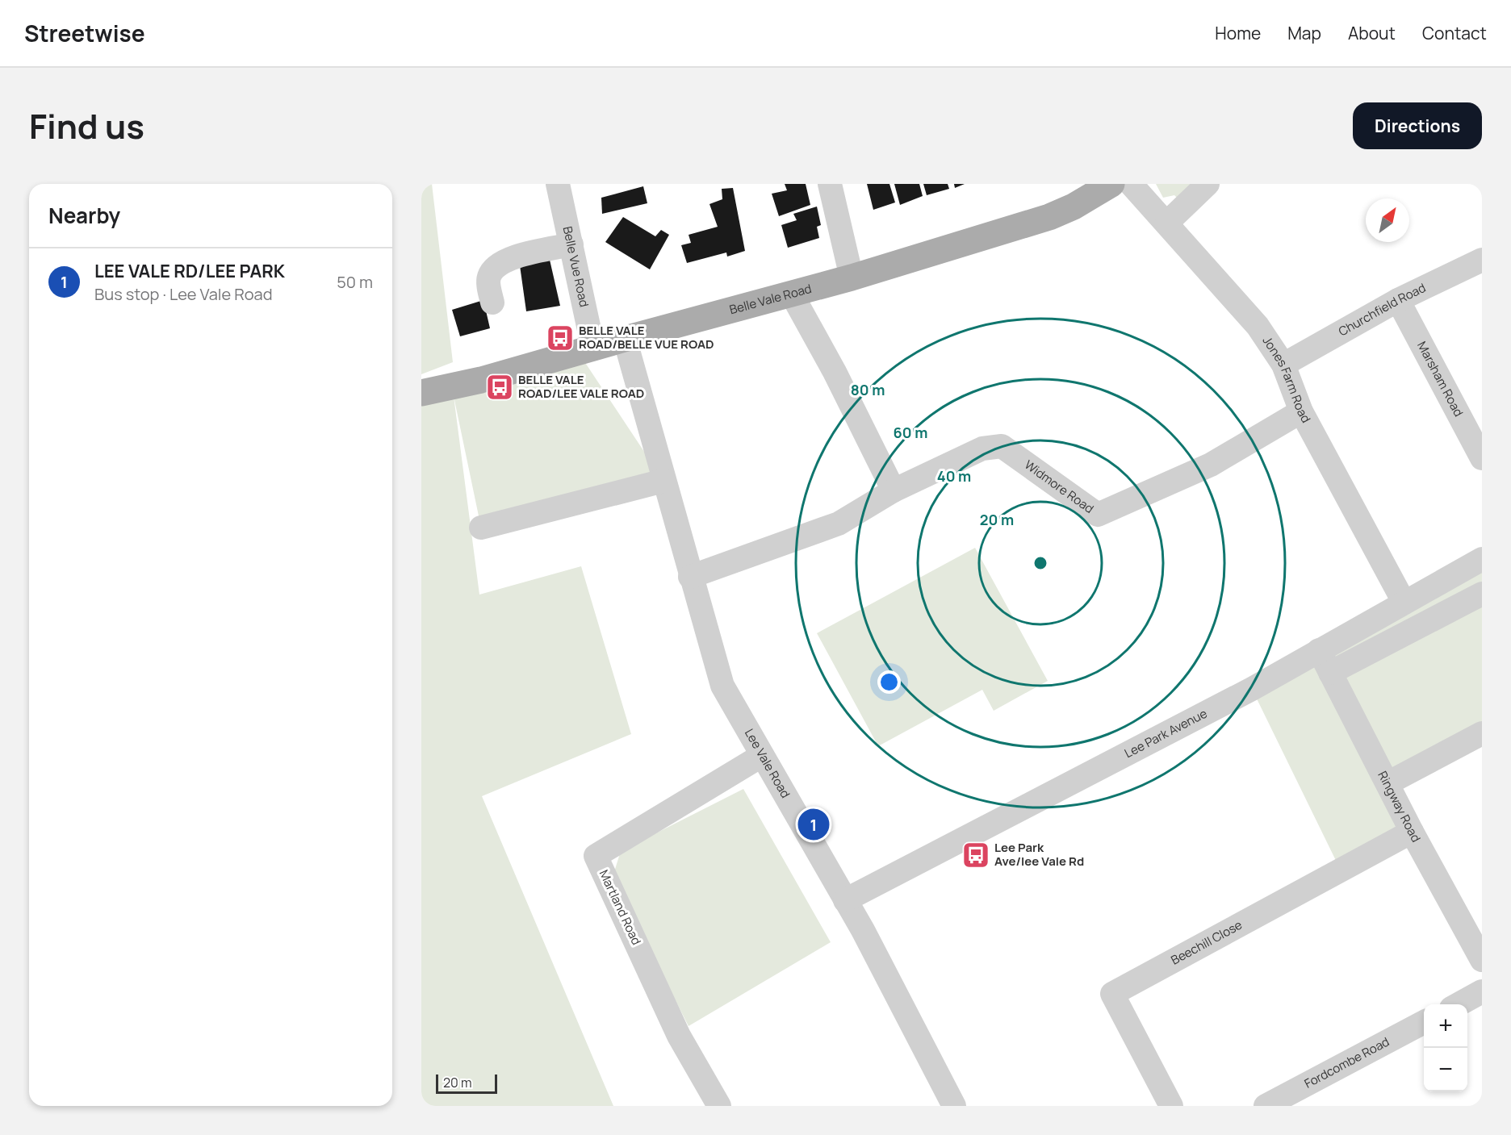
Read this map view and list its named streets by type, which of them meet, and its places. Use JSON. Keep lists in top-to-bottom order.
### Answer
{
  "streets": {
    "main road": ["Belle Vale Road"],
    "street": [
      "Belle Vue Road",
      "Churchfield Road",
      "Marsham Road",
      "Jones Farm Road",
      "Widmore Road",
      "Lee Park Avenue",
      "Lee Vale Road",
      "Ringway Road",
      "Martland Road",
      "Beechill Close",
      "Fordcombe Road"
    ]
  },
  "crossings": [
    ["Belle Vue Road", "Belle Vale Road"],
    ["Belle Vale Road", "Lee Vale Road"],
    ["Churchfield Road", "Marsham Road"],
    ["Churchfield Road", "Jones Farm Road"],
    ["Jones Farm Road", "Widmore Road"],
    ["Jones Farm Road", "Lee Park Avenue"],
    ["Widmore Road", "Lee Vale Road"],
    ["Lee Park Avenue", "Lee Vale Road"],
    ["Lee Park Avenue", "Ringway Road"],
    ["Lee Vale Road", "Martland Road"],
    ["Ringway Road", "Beechill Close"]
  ],
  "places": {
    "bus stop": ["BELLE VALE ROAD/BELLE VUE ROAD", "BELLE VALE ROAD/LEE VALE ROAD", "Lee Park Ave/lee Vale Rd"]
  },
  "scale_bar": "20 m",
  "north": "top right",
  "page": {
    "header": "Streetwise",
    "nav": [
      "Home",
      "Map",
      "About",
      "Contact"
    ],
    "title": "Find us",
    "buttons": "Directions",
    "heading": "Nearby",
    "list": [
      {
        "mark": "1",
        "name": "LEE VALE RD/LEE PARK",
        "note": "Bus stop · Lee Vale Road",
        "value": "50 m"
      }
    ],
    "pins": "1",
    "map_buttons": ["+", "−"],
    "scale": "20 m"
  },
  "rings": [
    "80 m",
    "60 m",
    "40 m",
    "20 m"
  ]
}
